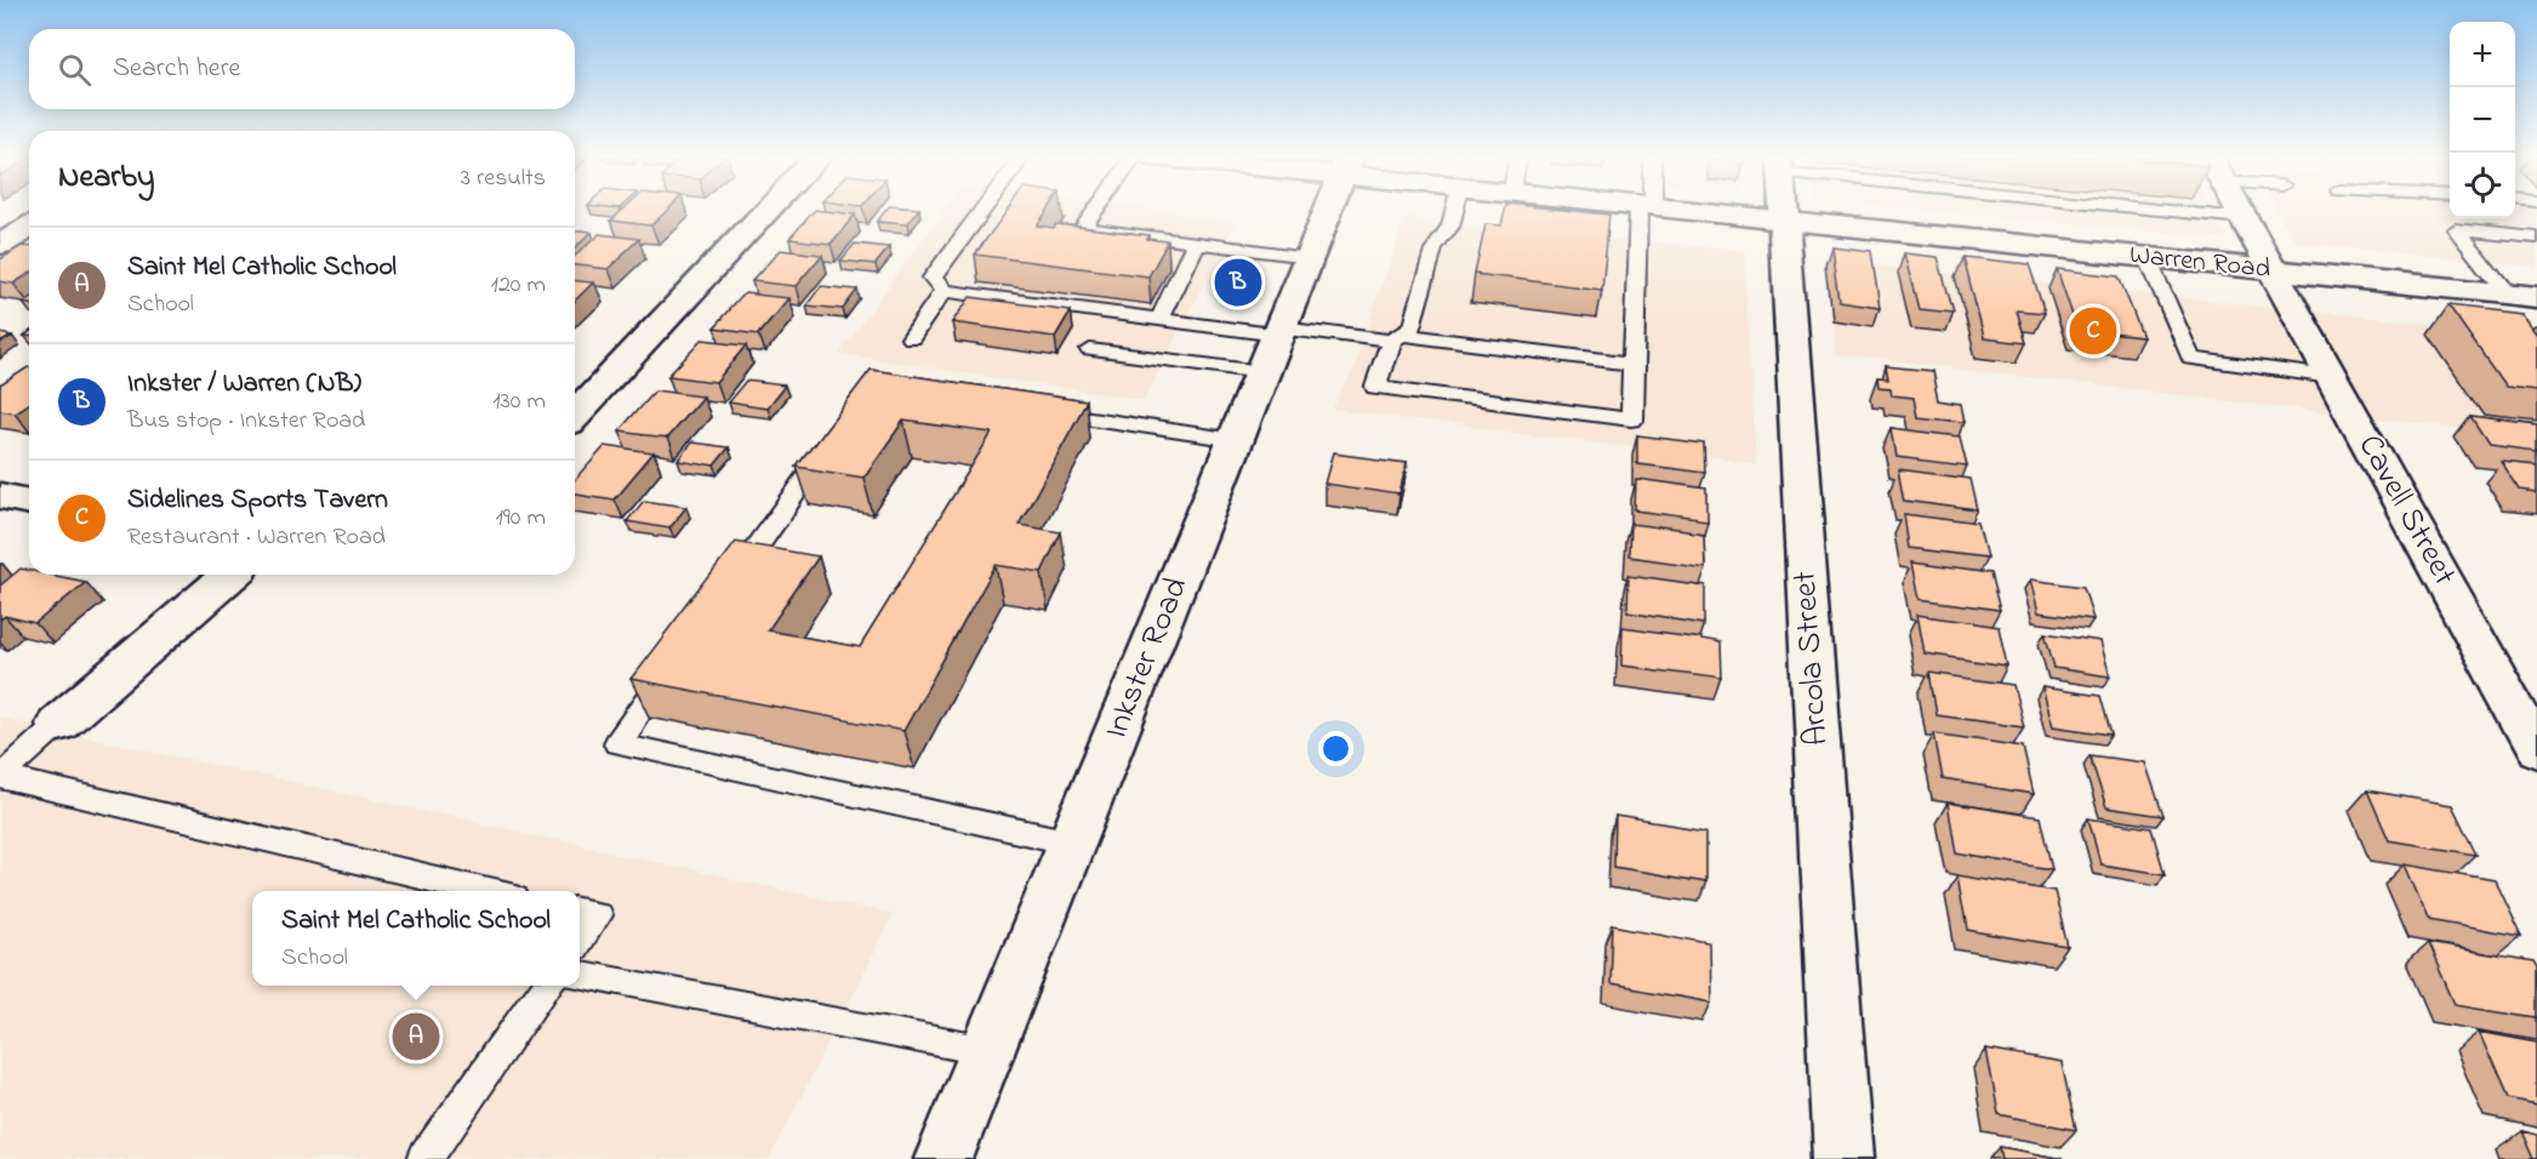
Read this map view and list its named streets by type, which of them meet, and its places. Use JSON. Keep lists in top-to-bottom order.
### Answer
{
  "streets": {
    "street": [
      "Warren Road",
      "Cavell Street",
      "Inkster Road",
      "Arcola Street"
    ]
  },
  "crossings": [
    ["Warren Road", "Cavell Street"],
    ["Warren Road", "Arcola Street"]
  ],
  "page": {
    "map_buttons": ["+", "−"],
    "search": "Search here",
    "heading": ["Nearby", "3 results"],
    "list": [
      {
        "mark": "A",
        "name": "Saint Mel Catholic School",
        "note": "School",
        "value": "120 m"
      },
      {
        "mark": "B",
        "name": "Inkster / Warren (NB)",
        "note": "Bus stop · Inkster Road",
        "value": "130 m"
      },
      {
        "mark": "C",
        "name": "Sidelines Sports Tavern",
        "note": "Restaurant · Warren Road",
        "value": "190 m"
      }
    ],
    "pins": ["B", "C", "A"],
    "popup": ["Saint Mel Catholic School", "School"]
  }
}
